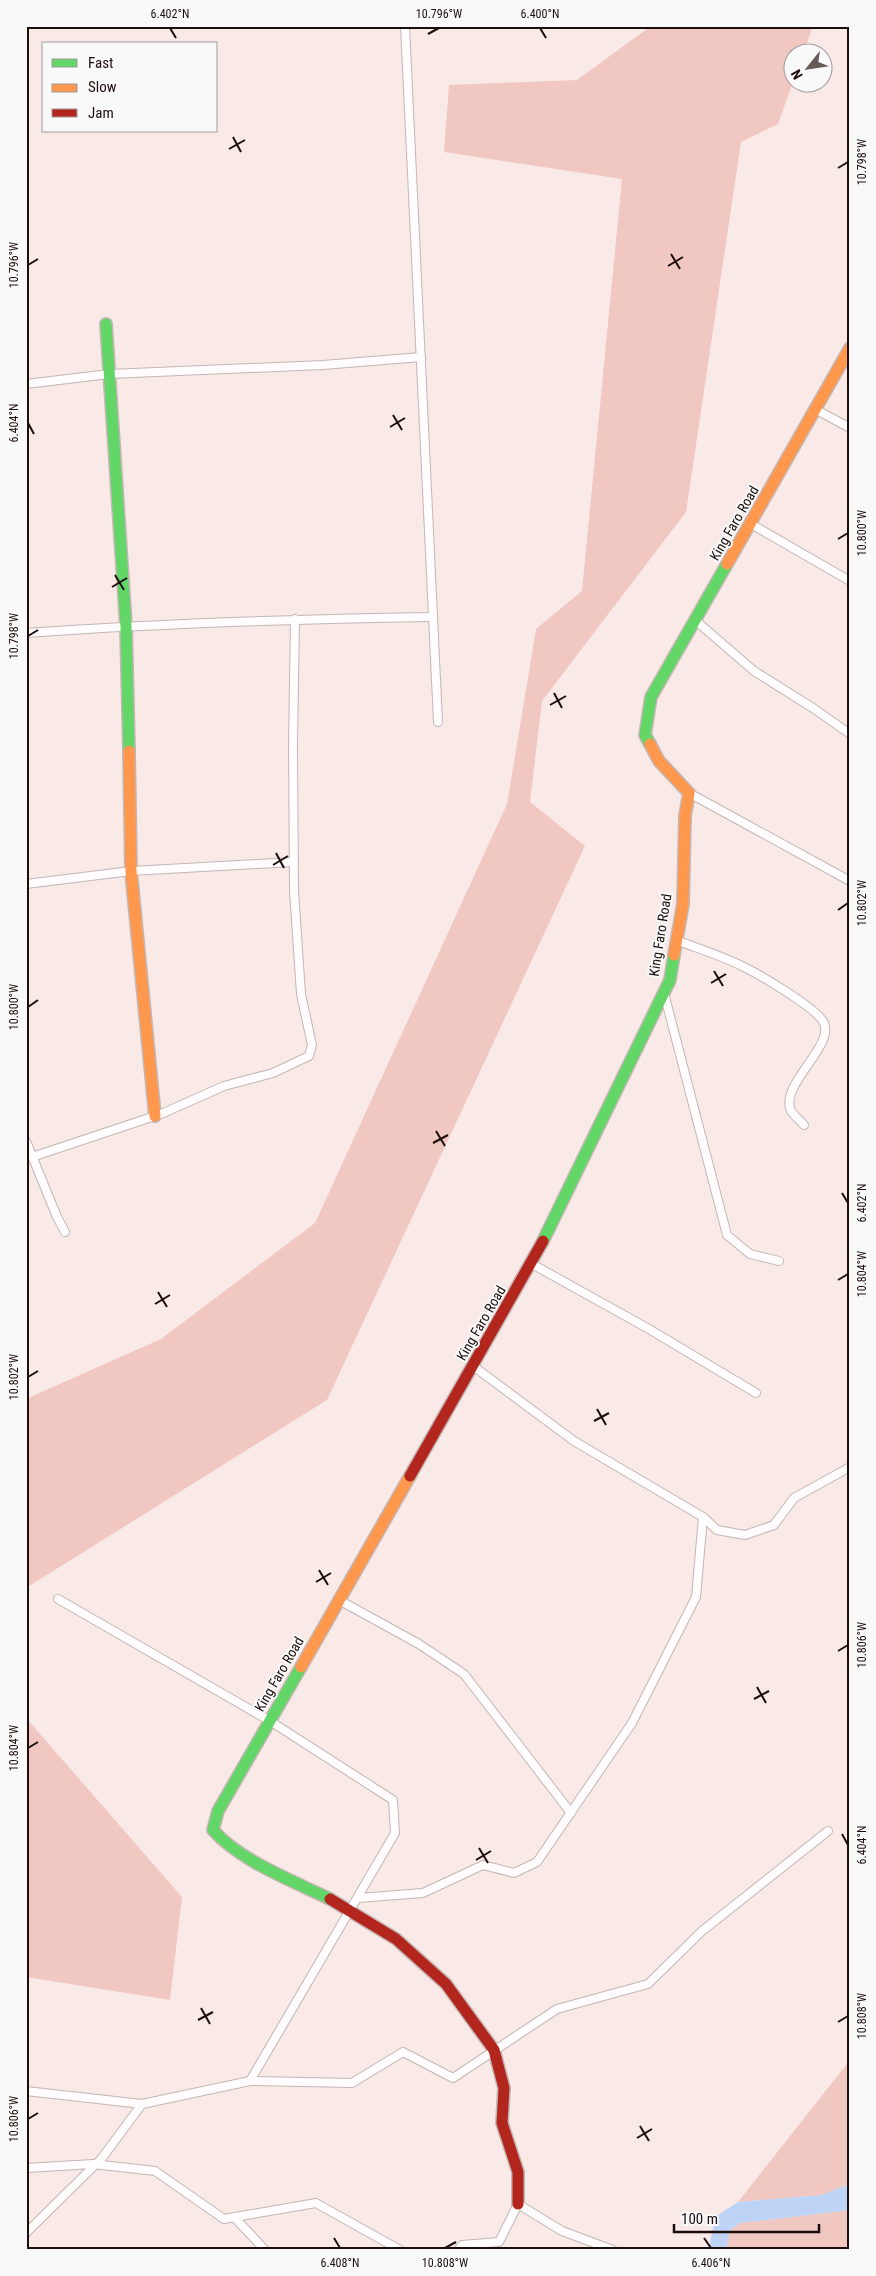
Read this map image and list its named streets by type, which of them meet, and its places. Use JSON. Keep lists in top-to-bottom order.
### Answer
{
  "streets": {
    "street": ["King Faro Road"]
  },
  "legend": ["Fast", "Slow", "Jam"],
  "scale_bar": "100 m",
  "north": "bottom left",
  "coordinates": [
    "6.402°N",
    "10.796°W",
    "6.400°N",
    "10.798°W",
    "6.404°N",
    "10.800°W",
    "10.802°W",
    "10.804°W",
    "10.806°W",
    "10.808°W",
    "6.408°N",
    "6.406°N"
  ]
}
